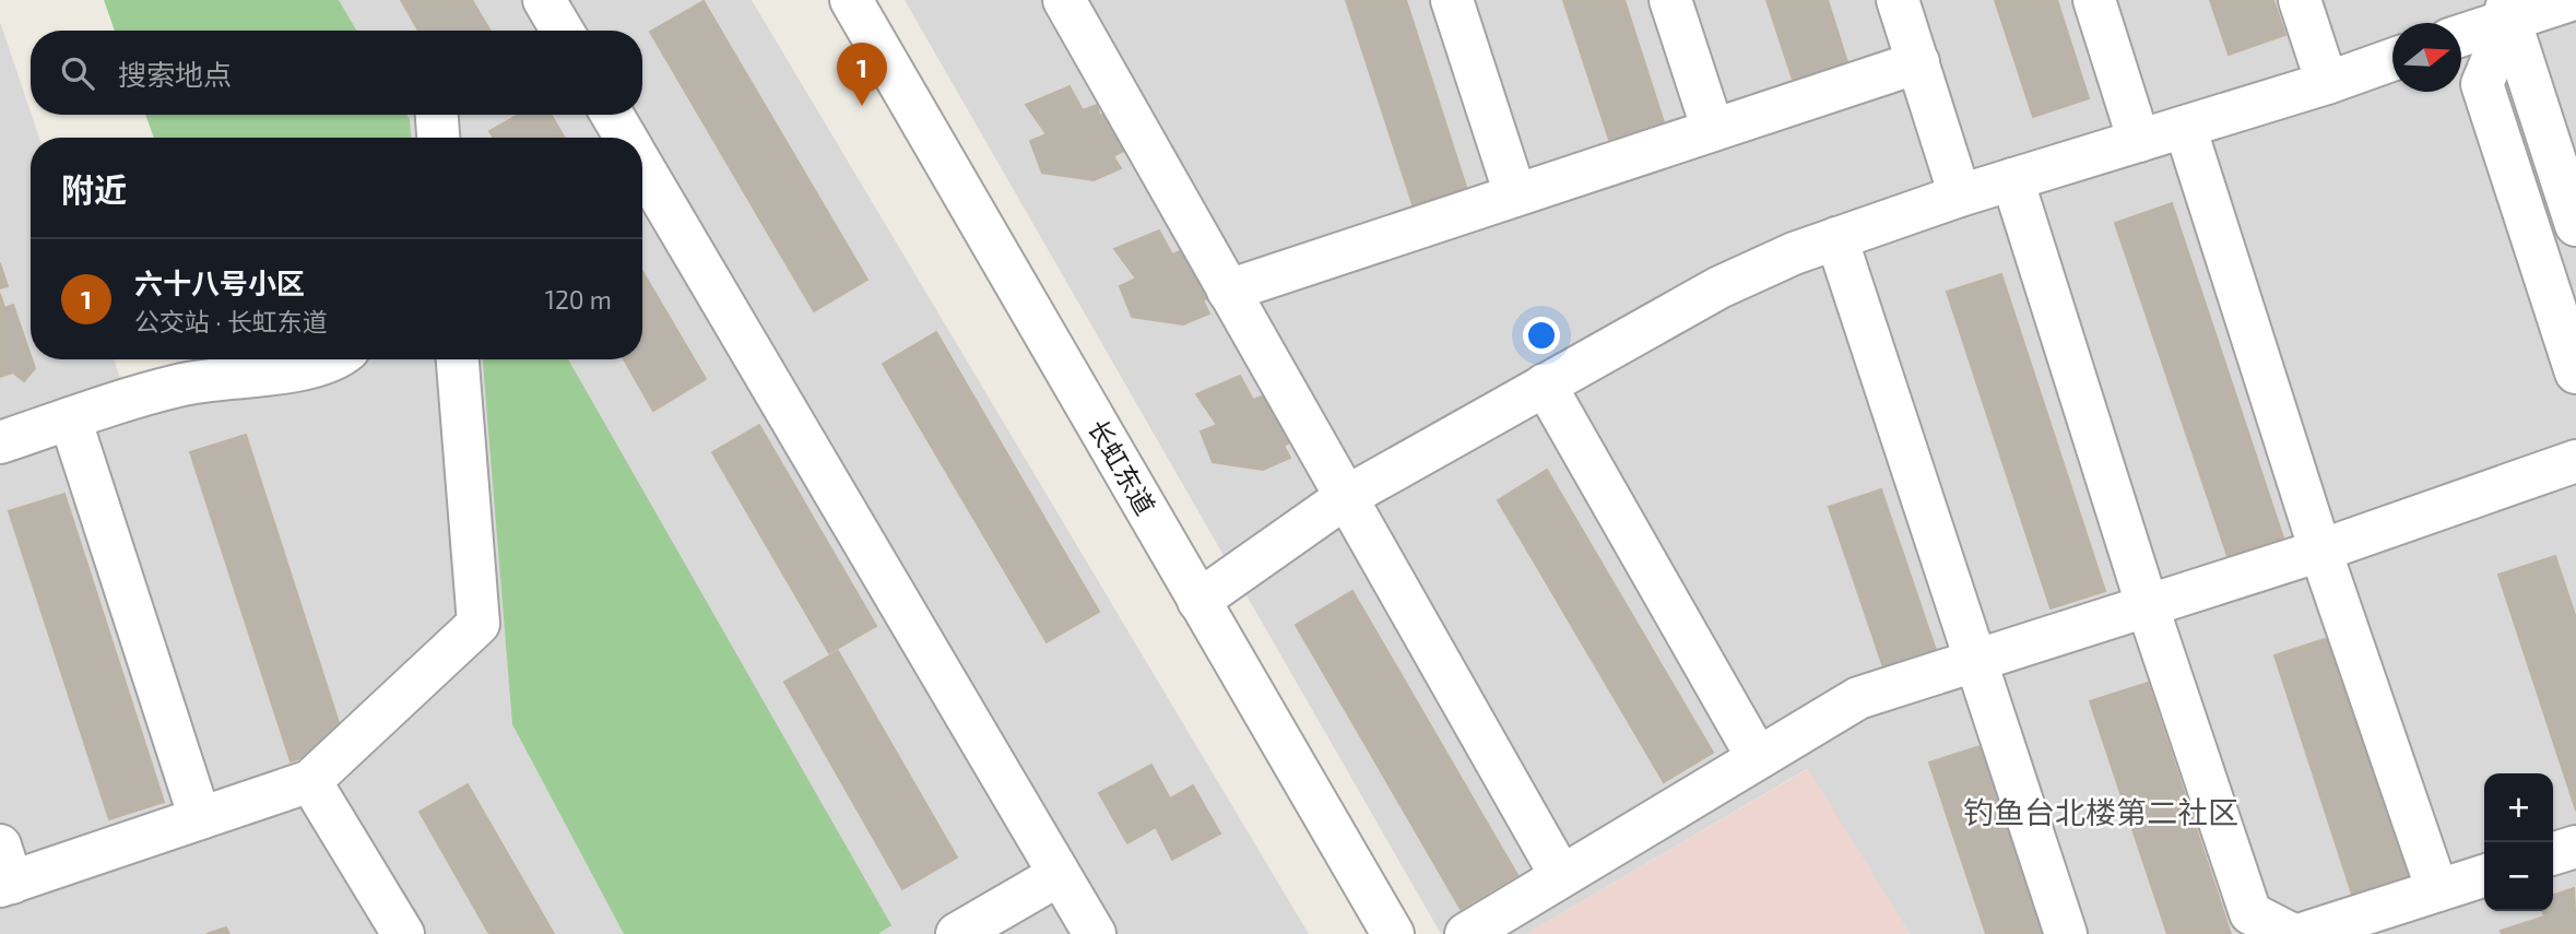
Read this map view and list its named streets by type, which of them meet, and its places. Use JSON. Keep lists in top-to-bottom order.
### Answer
{
  "streets": {
    "street": ["长虹东道"]
  },
  "districts": ["钓鱼台北楼第二社区"],
  "north": "right",
  "page": {
    "search": "搜索地点",
    "pins": "1",
    "heading": "附近",
    "list": [
      {
        "mark": "1",
        "name": "六十八号小区",
        "note": "公交站 · 长虹东道",
        "value": "120 m"
      }
    ],
    "map_buttons": ["+", "−"]
  }
}
